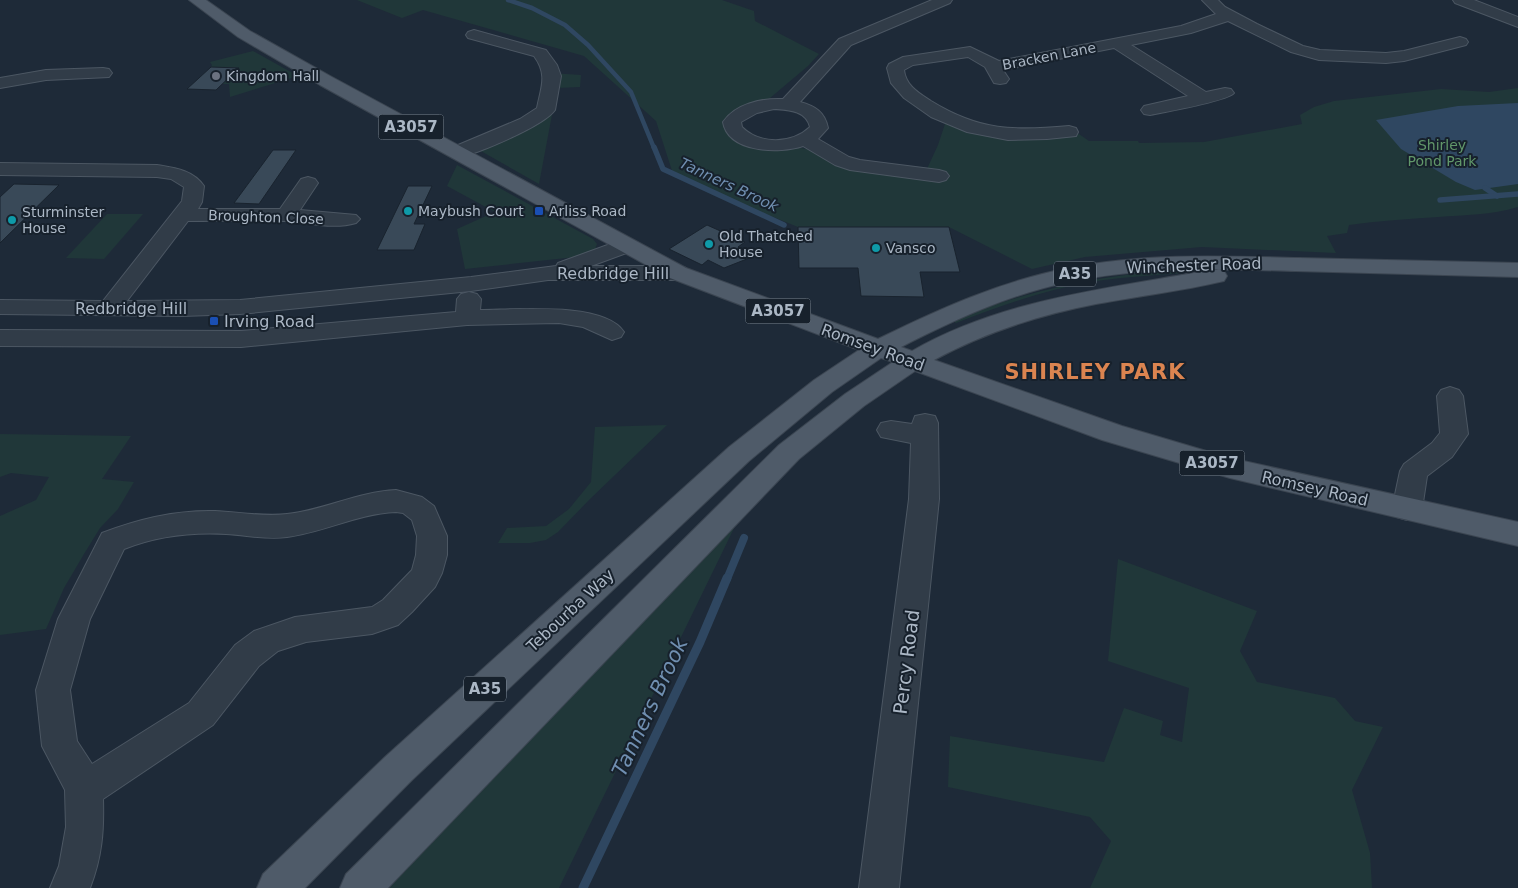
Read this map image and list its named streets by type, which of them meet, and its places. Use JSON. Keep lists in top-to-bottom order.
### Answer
{
  "streets": {
    "main road": [
      "A3057",
      "Winchester Road",
      "A35",
      "Romsey Road",
      "Tebourba Way"
    ],
    "street": [
      "Bracken Lane",
      "Broughton Close",
      "Redbridge Hill",
      "Percy Road"
    ]
  },
  "crossings": [
    ["Winchester Road", "A35"],
    ["Winchester Road", "Romsey Road"],
    ["Winchester Road", "Tebourba Way"],
    ["Redbridge Hill", "Romsey Road"],
    ["A35", "Romsey Road"],
    ["Romsey Road", "Tebourba Way"]
  ],
  "districts": ["SHIRLEY PARK"],
  "water": ["Tanners Brook"],
  "parks": ["Shirley Pond Park"],
  "places": {
    "other": [
      "Kingdom Hall",
      "Maybush Court",
      "Sturminster House",
      "Old Thatched House",
      "Vansco"
    ],
    "transit": ["Arliss Road", "Irving Road"]
  }
}
